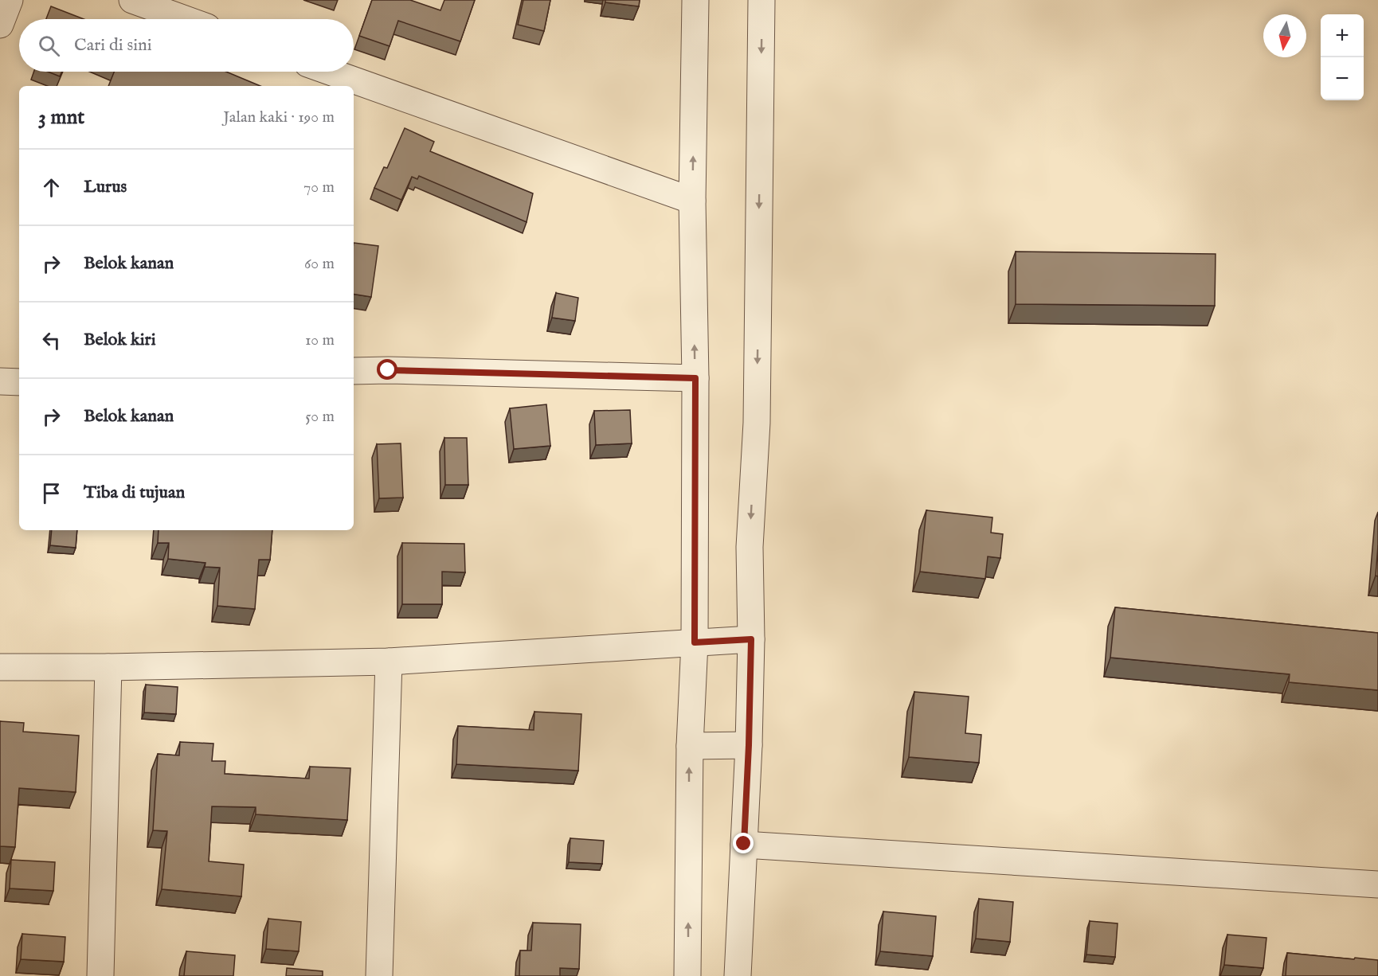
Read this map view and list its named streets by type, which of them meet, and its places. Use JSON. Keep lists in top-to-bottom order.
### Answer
{
  "north": "bottom",
  "page": {
    "map_buttons": ["+", "−"],
    "search": "Cari di sini",
    "heading": ["3 mnt", "Jalan kaki · 190 m"],
    "list": [
      ["Lurus", "70 m"],
      ["Belok kanan", "60 m"],
      ["Belok kiri", "10 m"],
      ["Belok kanan", "50 m"],
      "Tiba di tujuan"
    ]
  }
}
